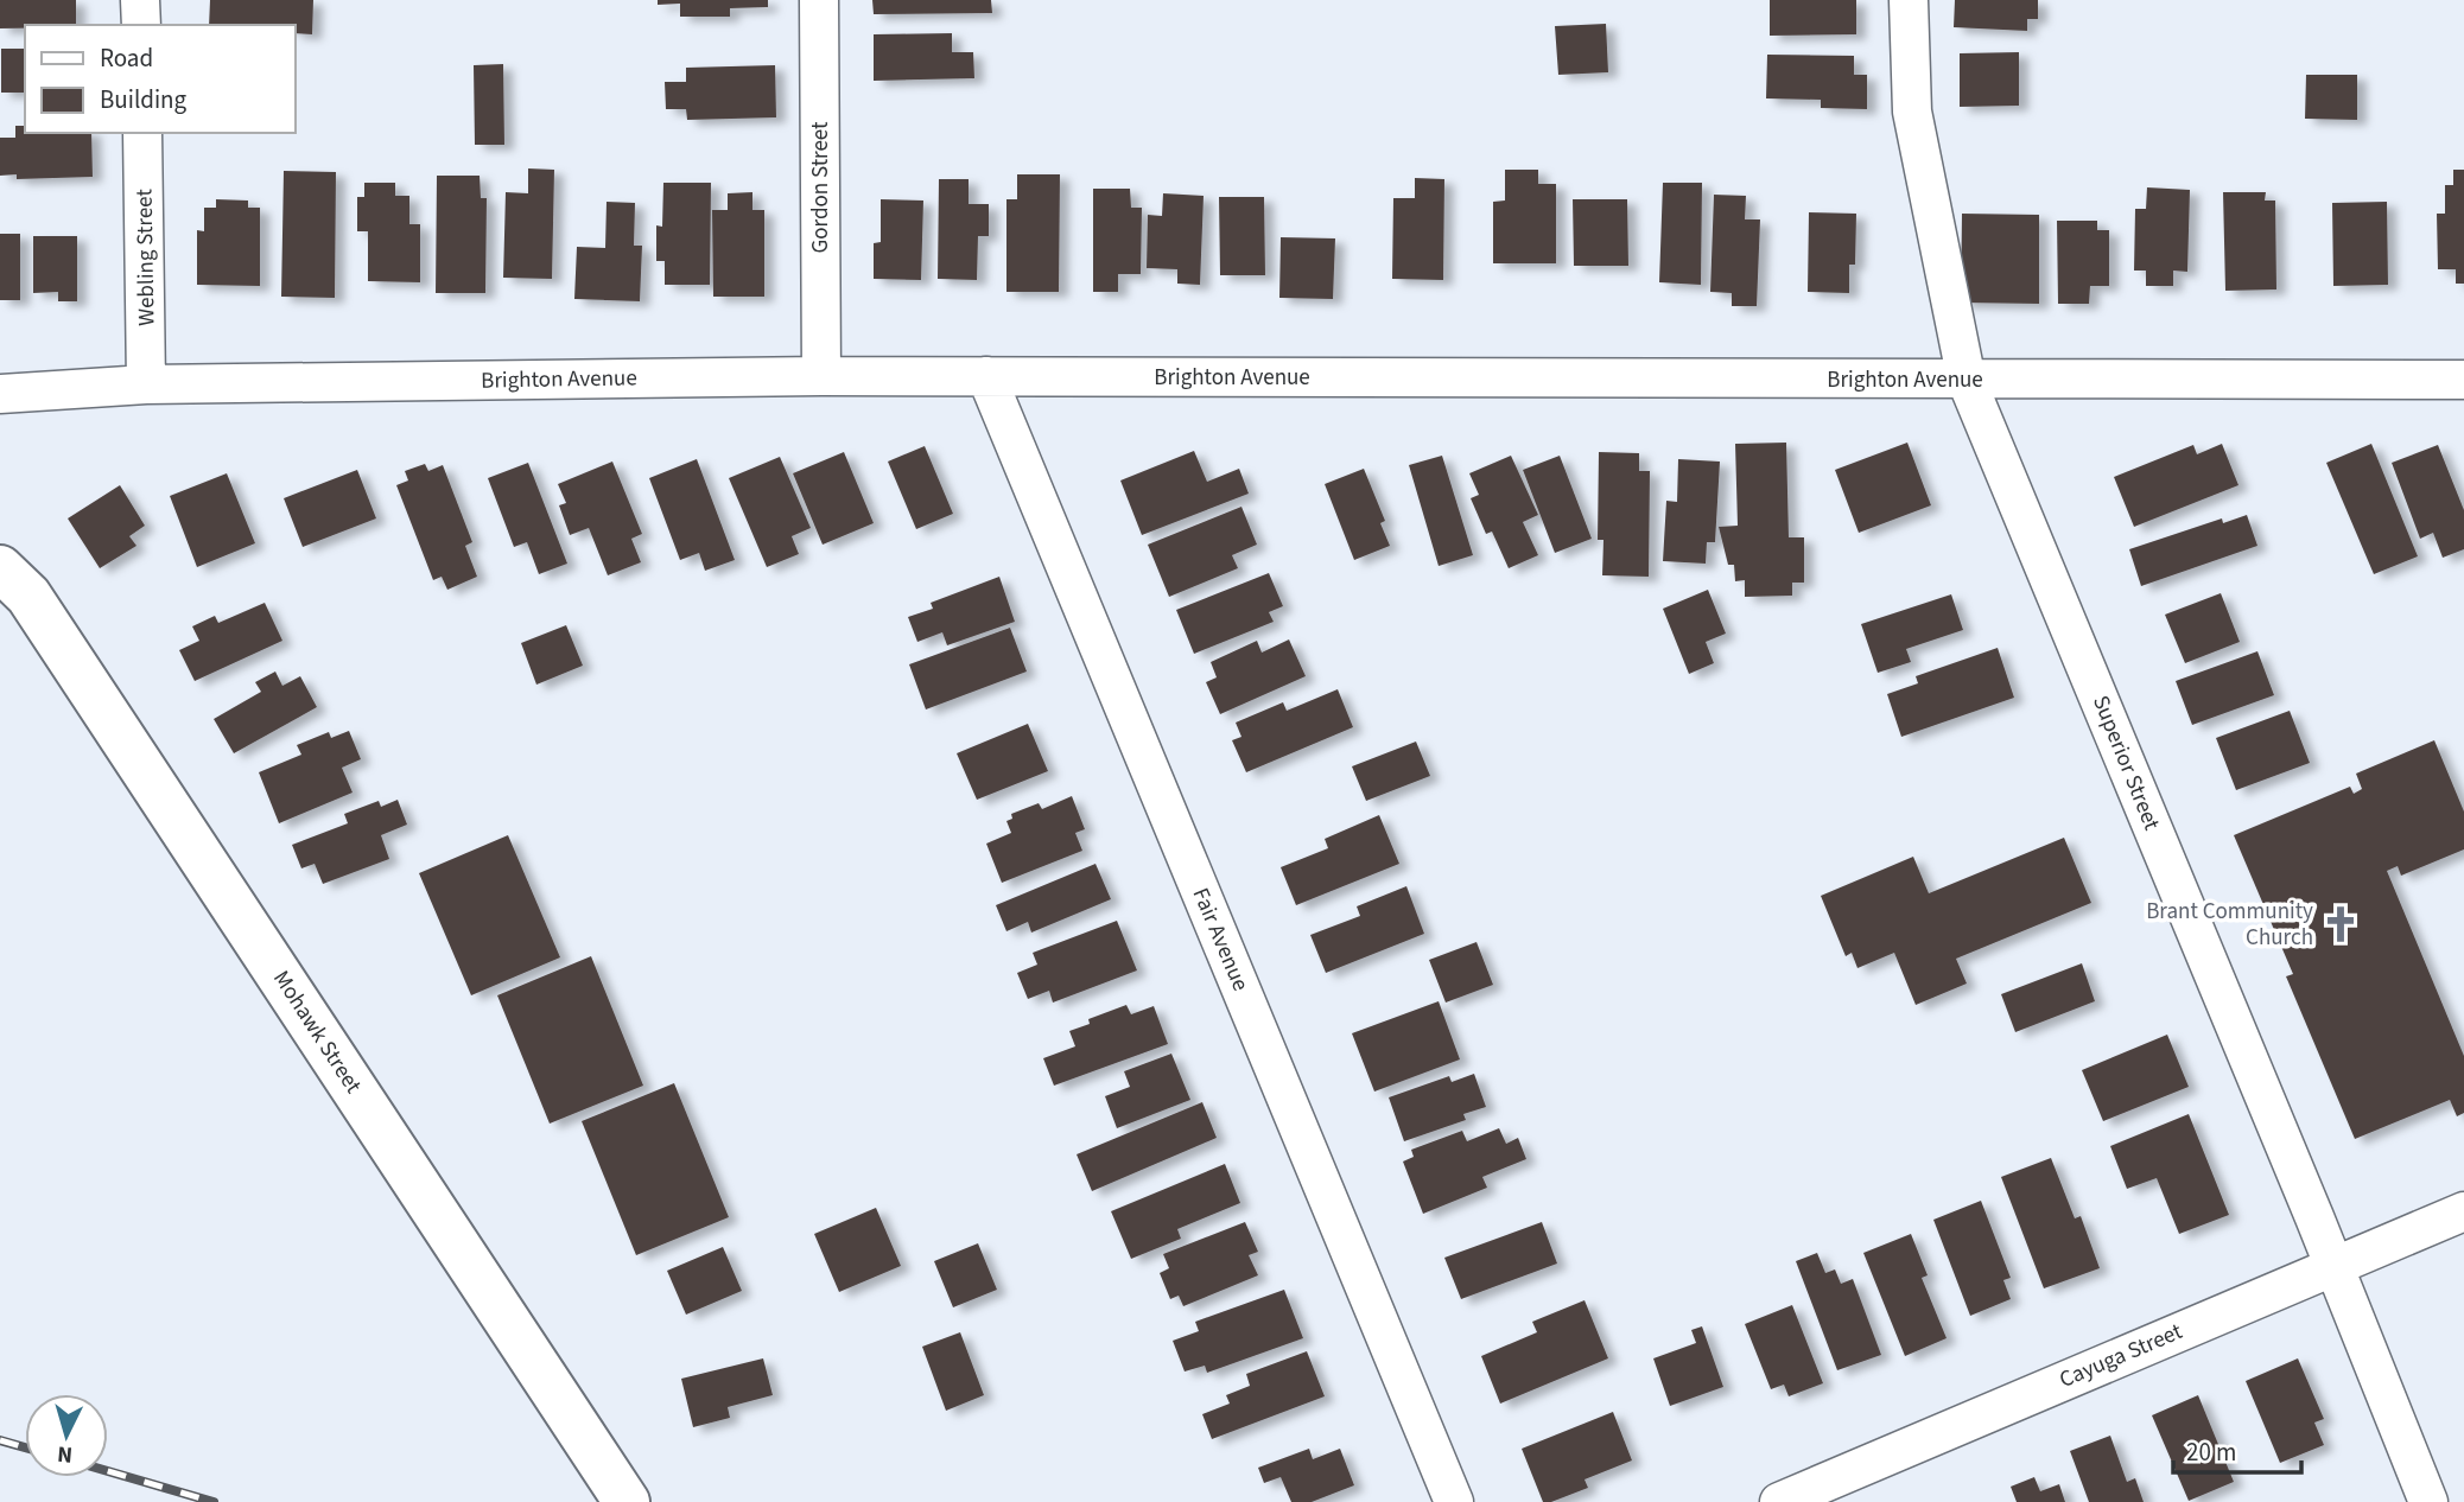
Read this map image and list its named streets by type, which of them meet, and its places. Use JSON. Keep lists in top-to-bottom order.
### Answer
{
  "streets": {
    "street": [
      "Gordon Street",
      "Webling Street",
      "Brighton Avenue",
      "Superior Street",
      "Fair Avenue",
      "Mohawk Street",
      "Cayuga Street"
    ]
  },
  "crossings": [
    ["Gordon Street", "Brighton Avenue"],
    ["Webling Street", "Brighton Avenue"],
    ["Brighton Avenue", "Superior Street"],
    ["Brighton Avenue", "Fair Avenue"],
    ["Superior Street", "Cayuga Street"]
  ],
  "places": {
    "church": ["Brant Community Church"]
  },
  "legend": ["Road", "Building"],
  "scale_bar": "20 m",
  "north": "bottom"
}
